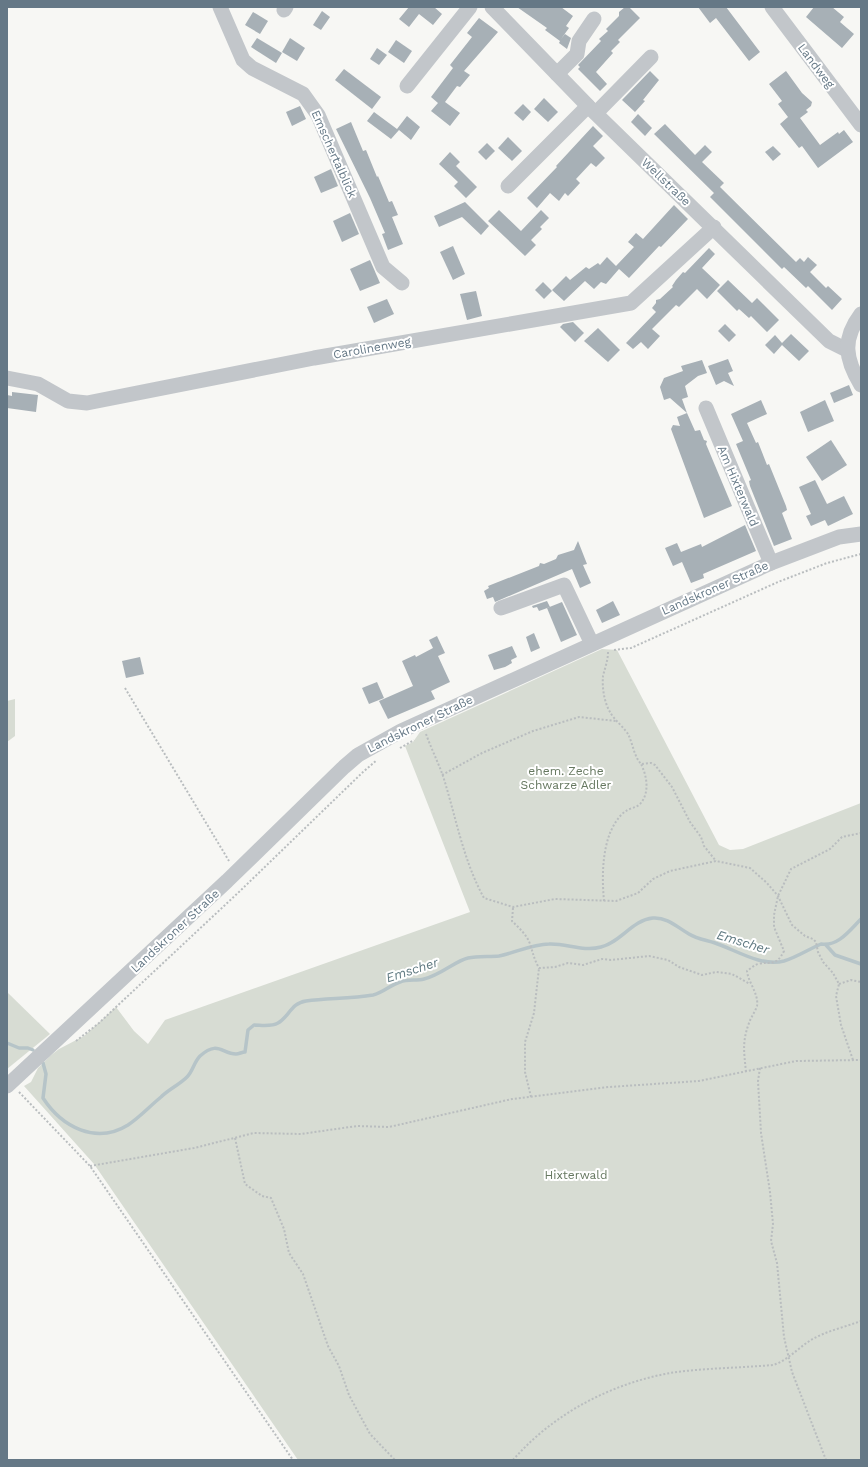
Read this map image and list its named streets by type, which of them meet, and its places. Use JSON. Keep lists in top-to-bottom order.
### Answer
{
  "streets": {
    "street": [
      "Landweg",
      "Emschertalblick",
      "Wellstraße",
      "Carolinenweg",
      "Am Hixterwald",
      "Landskroner Straße"
    ]
  },
  "crossings": [
    ["Wellstraße", "Carolinenweg"],
    ["Am Hixterwald", "Landskroner Straße"]
  ],
  "water": ["Emscher"],
  "parks": ["ehem. Zeche Schwarze Adler", "Hixterwald"]
}
